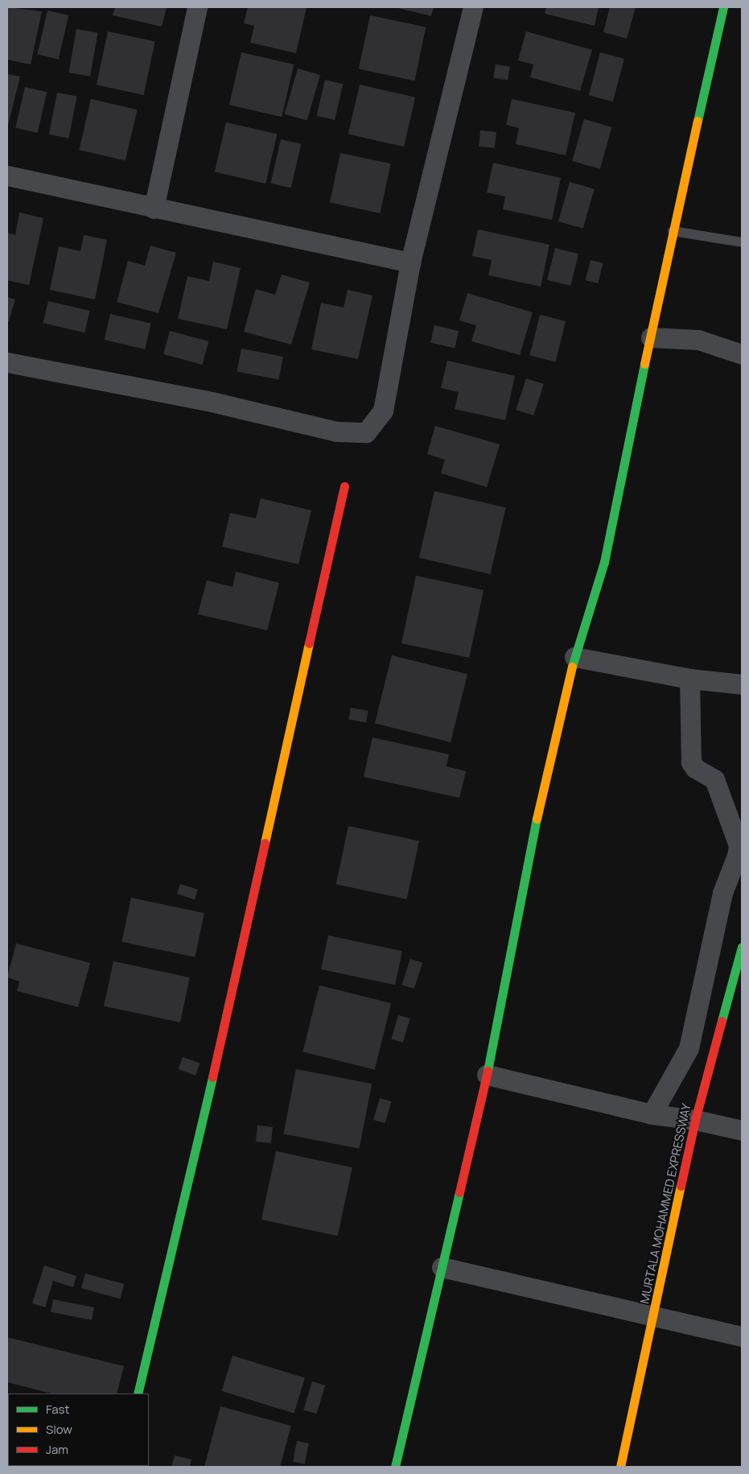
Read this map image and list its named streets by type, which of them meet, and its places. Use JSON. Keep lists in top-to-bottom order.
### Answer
{
  "streets": {
    "main road": ["MURTALA MOHAMMED EXPRESSWAY"]
  },
  "legend": ["Fast", "Slow", "Jam"]
}
